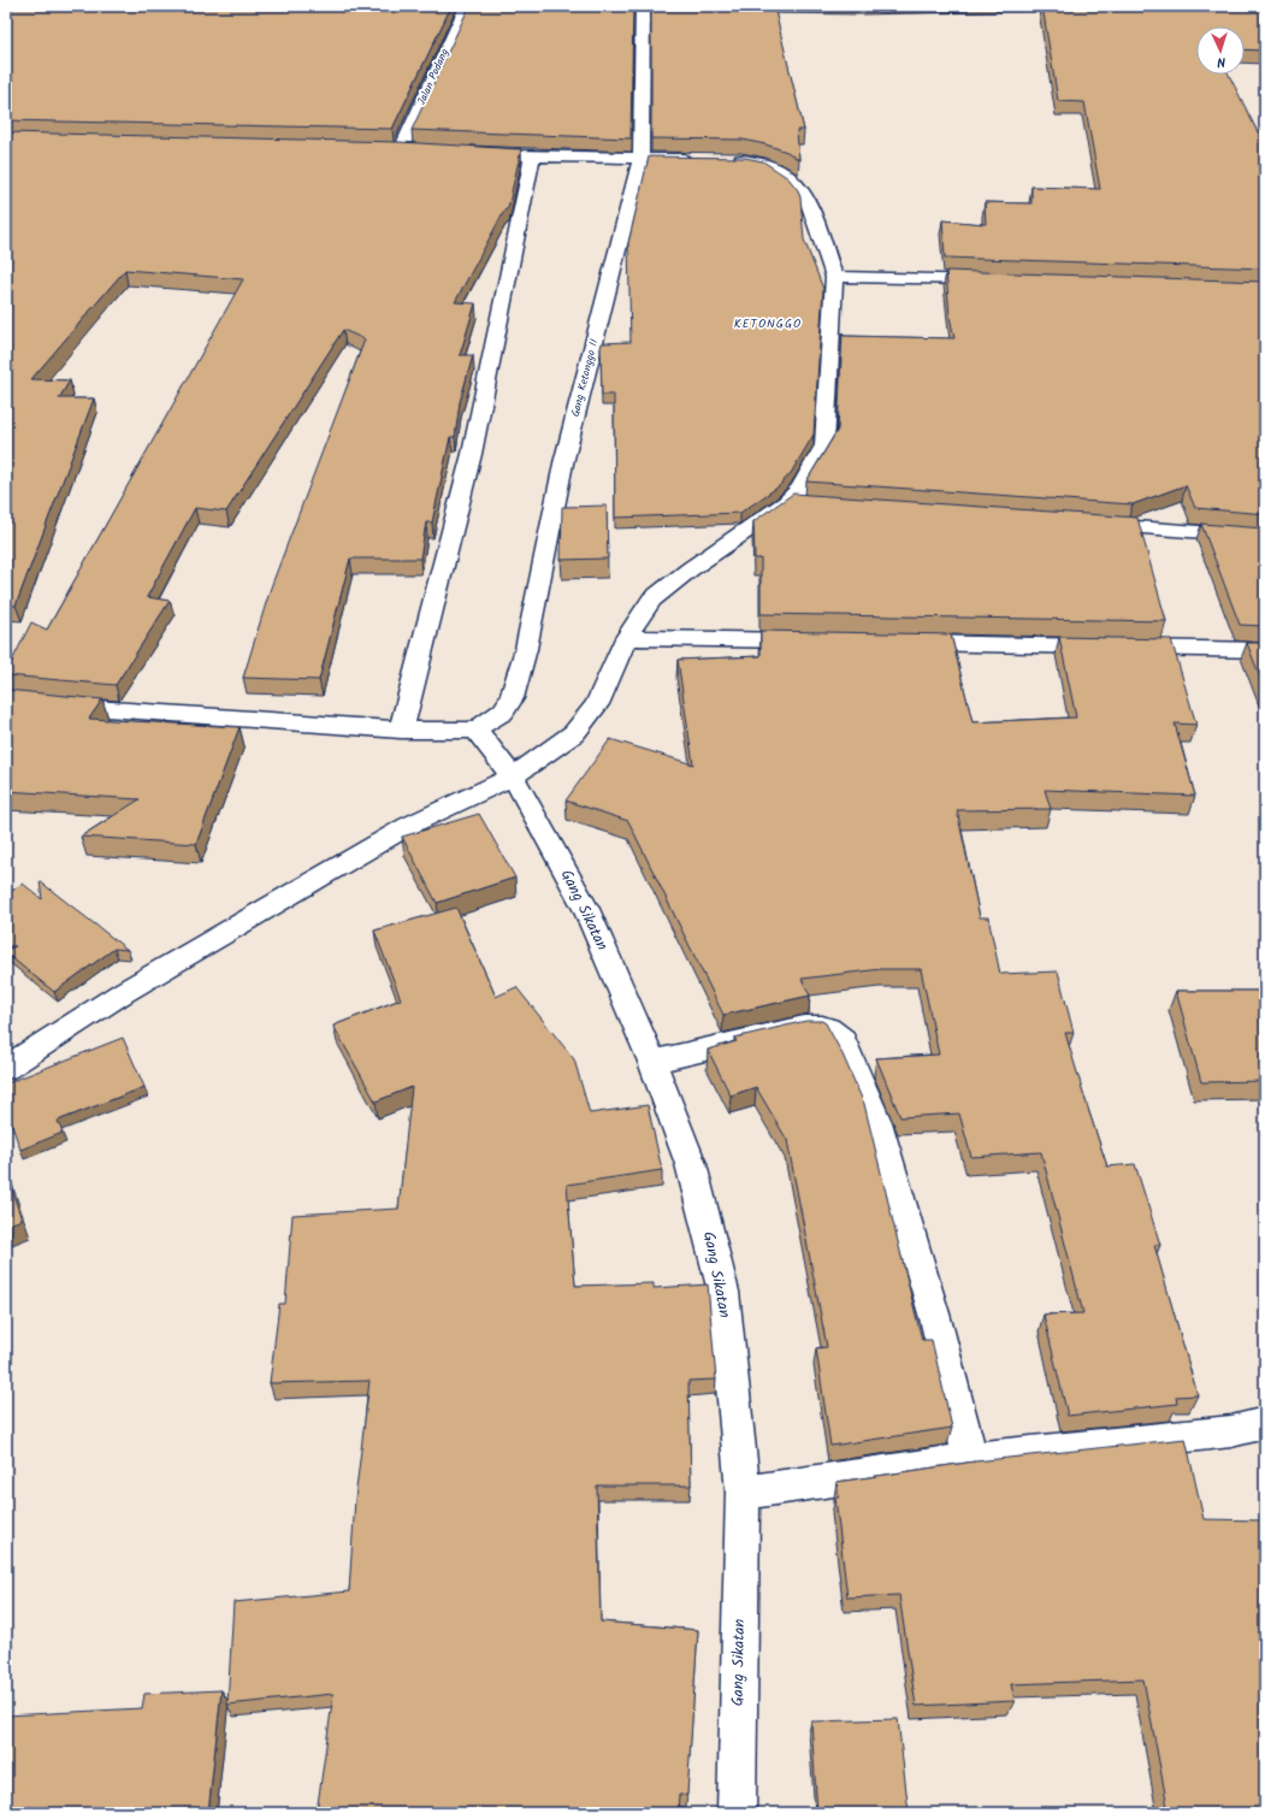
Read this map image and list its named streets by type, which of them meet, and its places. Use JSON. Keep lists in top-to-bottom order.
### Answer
{
  "streets": {
    "street": ["Jalan Podang", "Gang Ketonggo II", "Gang Sikatan"]
  },
  "crossings": [
    ["Gang Ketonggo II", "Gang Sikatan"]
  ],
  "districts": ["KETONGGO"],
  "north": "bottom"
}
